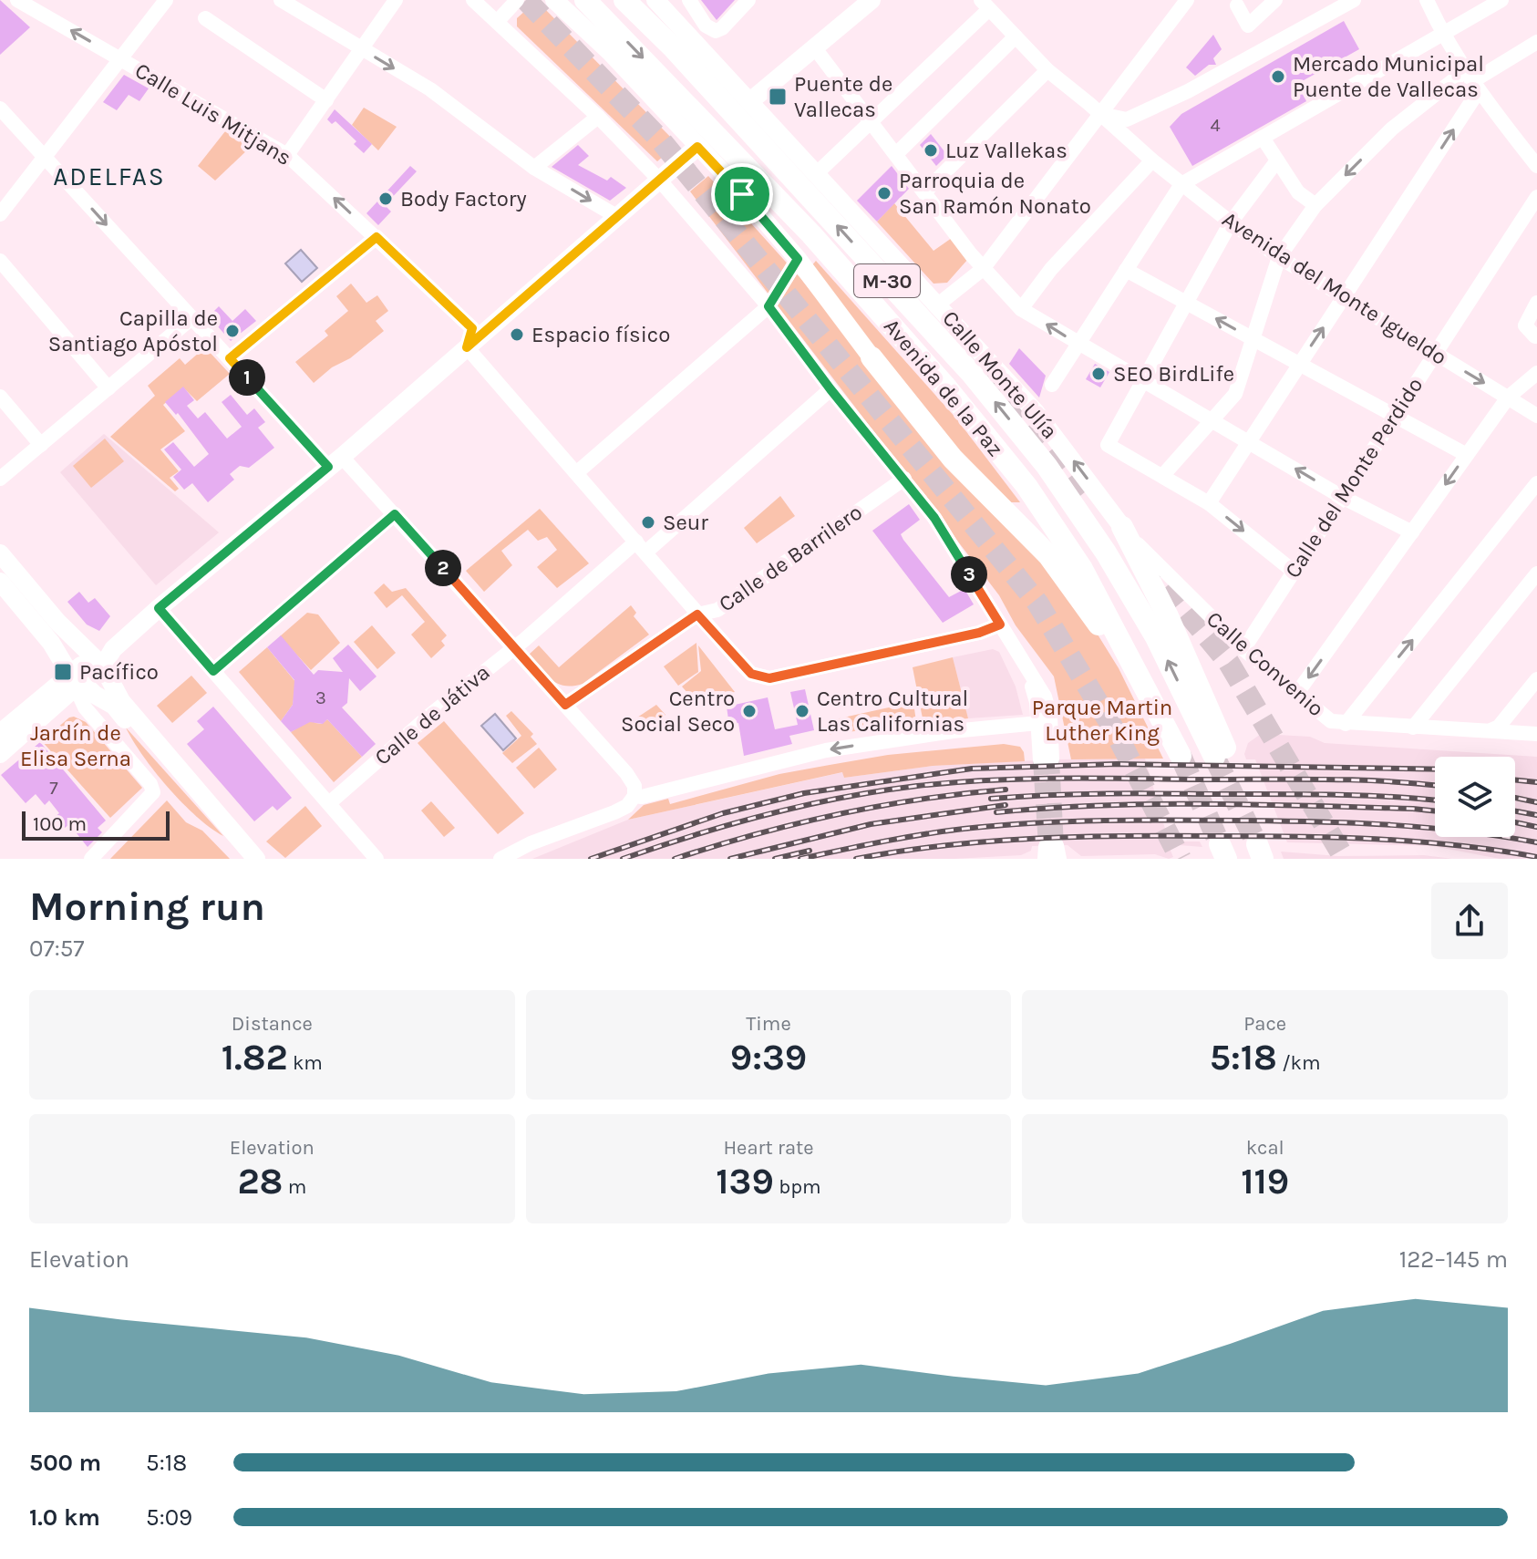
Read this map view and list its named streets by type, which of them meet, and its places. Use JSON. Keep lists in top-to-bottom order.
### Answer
{
  "streets": {
    "highway": ["M-30", "Avenida de la Paz"],
    "main road": ["Calle Monte Ulía"],
    "street": [
      "Calle Luis Mitjans",
      "Avenida del Monte Igueldo",
      "Calle del Monte Perdido",
      "Calle de Barrilero",
      "Calle Convenio",
      "Calle de Játiva"
    ]
  },
  "crossings": [
    ["Avenida del Monte Igueldo", "Calle del Monte Perdido"],
    ["Calle Monte Ulía", "Avenida de la Paz"],
    ["Calle Monte Ulía", "Calle Convenio"],
    ["Avenida de la Paz", "Calle Convenio"],
    ["Calle del Monte Perdido", "Calle Convenio"]
  ],
  "one_way": ["Calle Monte Ulía"],
  "districts": ["ADELFAS"],
  "parks": ["Parque Martin Luther King", "Jardín de Elisa Serna"],
  "places": {
    "other": [
      "Mercado Municipal Puente de Vallecas",
      "Luz Vallekas",
      "Parroquia de San Ramón Nonato",
      "Body Factory",
      "Capilla de Santiago Apóstol",
      "Espacio físico",
      "SEO BirdLife",
      "Seur",
      "Centro Social Seco",
      "Centro Cultural Las Californias"
    ],
    "transit": ["Puente de Vallecas", "Pacífico"]
  },
  "house_numbers": ["4", "3", "7"],
  "scale_bar": "100 m",
  "page": {
    "pins": ["1", "2", "3"],
    "scale": "100 m",
    "heading": ["Morning run", "07:57"],
    "stats": [
      ["Distance", "1.82 km"],
      ["Time", "9:39"],
      ["Pace", "5:18 /km"],
      ["Elevation", "28 m"],
      ["Heart rate", "139 bpm"],
      ["kcal", "119"]
    ],
    "chart": ["Elevation", "122–145 m"],
    "list": [
      {
        "name": "500 m",
        "note": "5:18"
      },
      {
        "name": "1.0 km",
        "note": "5:09"
      }
    ]
  }
}
